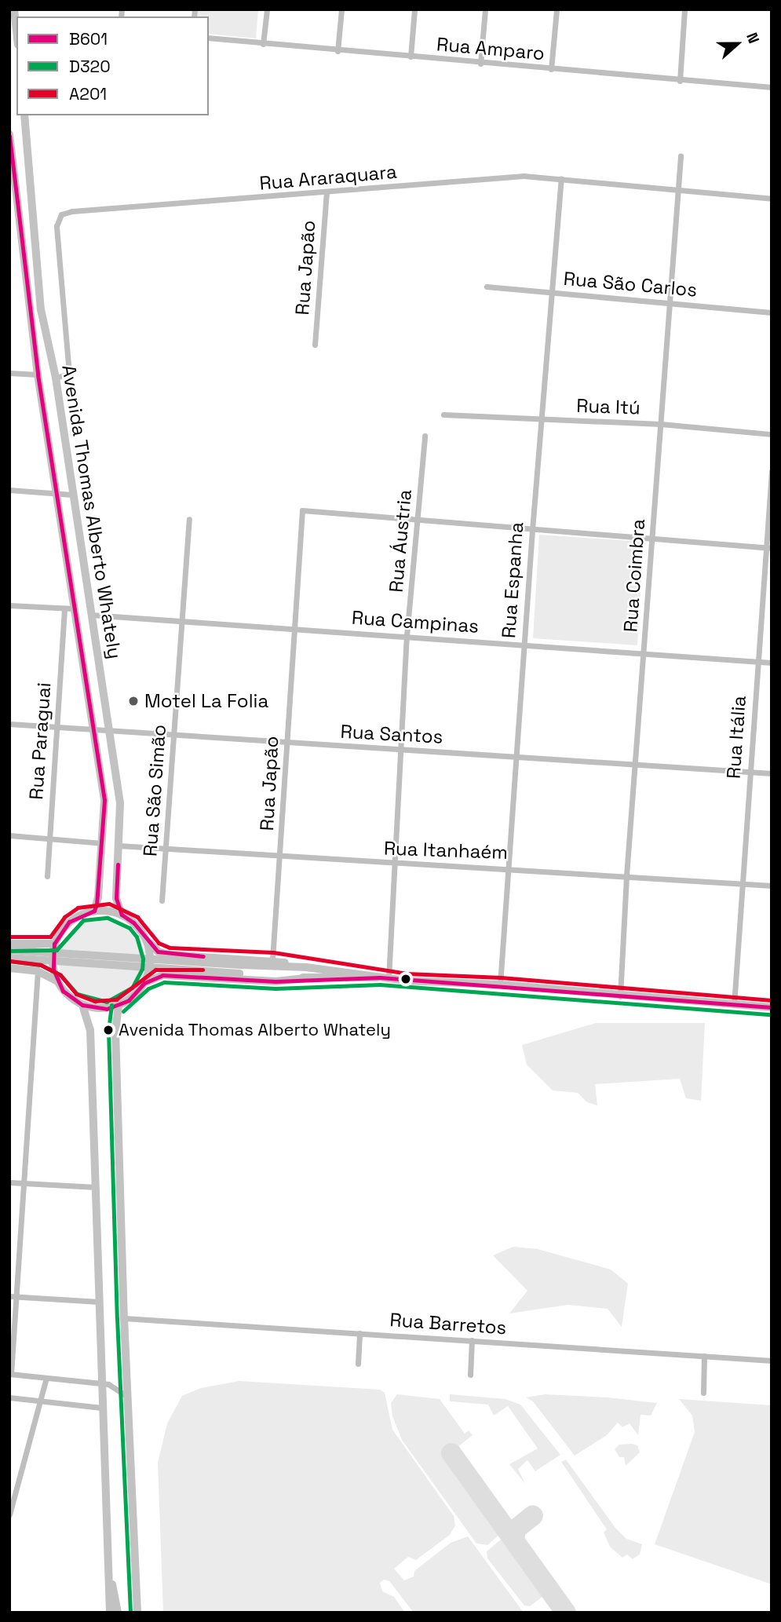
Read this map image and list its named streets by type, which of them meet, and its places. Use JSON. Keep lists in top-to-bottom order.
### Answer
{
  "streets": {
    "main road": ["Avenida Thomas Alberto Whately"],
    "street": [
      "Rua Amparo",
      "Rua Araraquara",
      "Rua Japão",
      "Rua São Carlos",
      "Rua Itú",
      "Rua Áustria",
      "Rua Coimbra",
      "Rua Espanha",
      "Rua Campinas",
      "Rua Santos",
      "Rua Itália",
      "Rua Paraguai",
      "Rua São Simão",
      "Rua Itanhaém",
      "Rua Barretos"
    ]
  },
  "crossings": [
    ["Rua Araraquara", "Rua Japão"],
    ["Rua Araraquara", "Avenida Thomas Alberto Whately"],
    ["Rua Araraquara", "Rua Coimbra"],
    ["Rua Araraquara", "Rua Espanha"],
    ["Rua Japão", "Rua Áustria"],
    ["Rua Japão", "Rua Campinas"],
    ["Rua Japão", "Rua Santos"],
    ["Rua Japão", "Rua Itanhaém"],
    ["Rua São Carlos", "Rua Coimbra"],
    ["Rua São Carlos", "Rua Espanha"],
    ["Rua Itú", "Rua Coimbra"],
    ["Rua Itú", "Rua Espanha"],
    ["Avenida Thomas Alberto Whately", "Rua Campinas"],
    ["Avenida Thomas Alberto Whately", "Rua Santos"],
    ["Avenida Thomas Alberto Whately", "Rua Paraguai"],
    ["Avenida Thomas Alberto Whately", "Rua Itanhaém"],
    ["Rua Áustria", "Rua Campinas"],
    ["Rua Áustria", "Rua Santos"],
    ["Rua Áustria", "Rua Itanhaém"],
    ["Rua Coimbra", "Rua Campinas"],
    ["Rua Coimbra", "Rua Santos"],
    ["Rua Coimbra", "Rua Itanhaém"],
    ["Rua Espanha", "Rua Campinas"],
    ["Rua Espanha", "Rua Santos"],
    ["Rua Espanha", "Rua Itanhaém"],
    ["Rua Campinas", "Rua Itália"],
    ["Rua Campinas", "Rua São Simão"],
    ["Rua Santos", "Rua Itália"],
    ["Rua Santos", "Rua Paraguai"],
    ["Rua Santos", "Rua São Simão"],
    ["Rua Itália", "Rua Itanhaém"],
    ["Rua São Simão", "Rua Itanhaém"]
  ],
  "places": ["Motel La Folia", "Avenida Thomas Alberto Whately"],
  "lines": ["transit line B601", "transit line A201", "transit line D320"],
  "legend": ["B601", "D320", "A201"],
  "north": "right"
}
